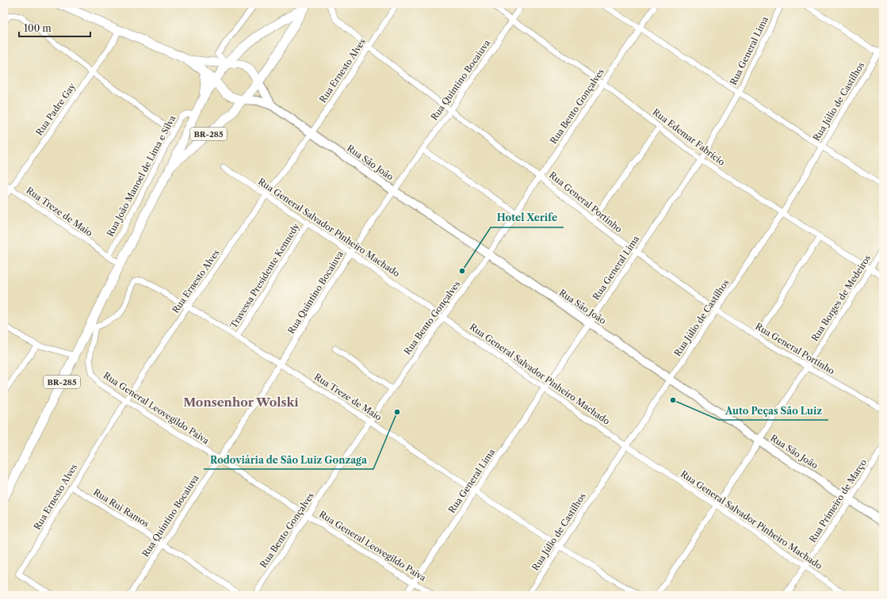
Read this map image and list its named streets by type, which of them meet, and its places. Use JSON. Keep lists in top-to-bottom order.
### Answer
{
  "streets": {
    "main road": ["BR-285", "Rua São João"],
    "street": [
      "Rua General Lima",
      "Rua Ernesto Alves",
      "Rua Quintino Bocaiuva",
      "Rua Júlio de Castilhos",
      "Rua Bento Gonçalves",
      "Rua Padre Gay",
      "Rua Edemar Fabrício",
      "Rua João Manoel de Lima e Silva",
      "Rua General Portinho",
      "Rua Treze de Maio",
      "Rua General Salvador Pinheiro Machado",
      "Travessa Presidente Kennedy",
      "Rua Borges de Medeiros",
      "Rua General Leovegildo Paiva",
      "Rua Primeiro de Março",
      "Rua Rui Ramos"
    ]
  },
  "crossings": [
    ["Rua General Lima", "Rua Edemar Fabrício"],
    ["Rua General Lima", "Rua São João"],
    ["Rua General Lima", "Rua General Portinho"],
    ["Rua General Lima", "Rua Treze de Maio"],
    ["Rua General Lima", "Rua General Salvador Pinheiro Machado"],
    ["Rua General Lima", "Rua General Leovegildo Paiva"],
    ["Rua Ernesto Alves", "Rua São João"],
    ["Rua Ernesto Alves", "Rua General Portinho"],
    ["Rua Ernesto Alves", "Rua Treze de Maio"],
    ["Rua Ernesto Alves", "Rua General Salvador Pinheiro Machado"],
    ["Rua Ernesto Alves", "Rua General Leovegildo Paiva"],
    ["Rua Ernesto Alves", "Rua Rui Ramos"],
    ["Rua Quintino Bocaiuva", "Rua Edemar Fabrício"],
    ["Rua Quintino Bocaiuva", "Rua São João"],
    ["Rua Quintino Bocaiuva", "Rua General Portinho"],
    ["Rua Quintino Bocaiuva", "Rua Treze de Maio"],
    ["Rua Quintino Bocaiuva", "Rua General Salvador Pinheiro Machado"],
    ["Rua Quintino Bocaiuva", "Rua General Leovegildo Paiva"],
    ["Rua Quintino Bocaiuva", "Rua Rui Ramos"],
    ["Rua Júlio de Castilhos", "Rua Edemar Fabrício"],
    ["Rua Júlio de Castilhos", "Rua São João"],
    ["Rua Júlio de Castilhos", "Rua General Portinho"],
    ["Rua Júlio de Castilhos", "Rua Treze de Maio"],
    ["Rua Júlio de Castilhos", "Rua General Salvador Pinheiro Machado"],
    ["Rua Bento Gonçalves", "Rua Edemar Fabrício"],
    ["Rua Bento Gonçalves", "Rua São João"],
    ["Rua Bento Gonçalves", "Rua General Portinho"],
    ["Rua Bento Gonçalves", "Rua Treze de Maio"],
    ["Rua Bento Gonçalves", "Rua General Salvador Pinheiro Machado"],
    ["Rua Bento Gonçalves", "Rua General Leovegildo Paiva"],
    ["Rua Padre Gay", "Rua Treze de Maio"],
    ["BR-285", "Rua São João"],
    ["BR-285", "Rua João Manoel de Lima e Silva"],
    ["BR-285", "Rua Treze de Maio"],
    ["BR-285", "Rua General Leovegildo Paiva"],
    ["Rua Edemar Fabrício", "Rua Borges de Medeiros"],
    ["Rua São João", "Rua Borges de Medeiros"],
    ["Rua São João", "Rua Primeiro de Março"],
    ["Rua João Manoel de Lima e Silva", "Rua Treze de Maio"],
    ["Rua General Portinho", "Rua Borges de Medeiros"],
    ["Rua Treze de Maio", "Travessa Presidente Kennedy"],
    ["Rua Treze de Maio", "Rua General Leovegildo Paiva"],
    ["Rua General Salvador Pinheiro Machado", "Travessa Presidente Kennedy"],
    ["Rua General Salvador Pinheiro Machado", "Rua Borges de Medeiros"],
    ["Rua General Salvador Pinheiro Machado", "Rua Primeiro de Março"]
  ],
  "districts": ["Monsenhor Wolski"],
  "places": ["Hotel Xerife", "Auto Peças São Luiz", "Rodoviária de São Luiz Gonzaga"],
  "scale_bar": "100 m"
}
